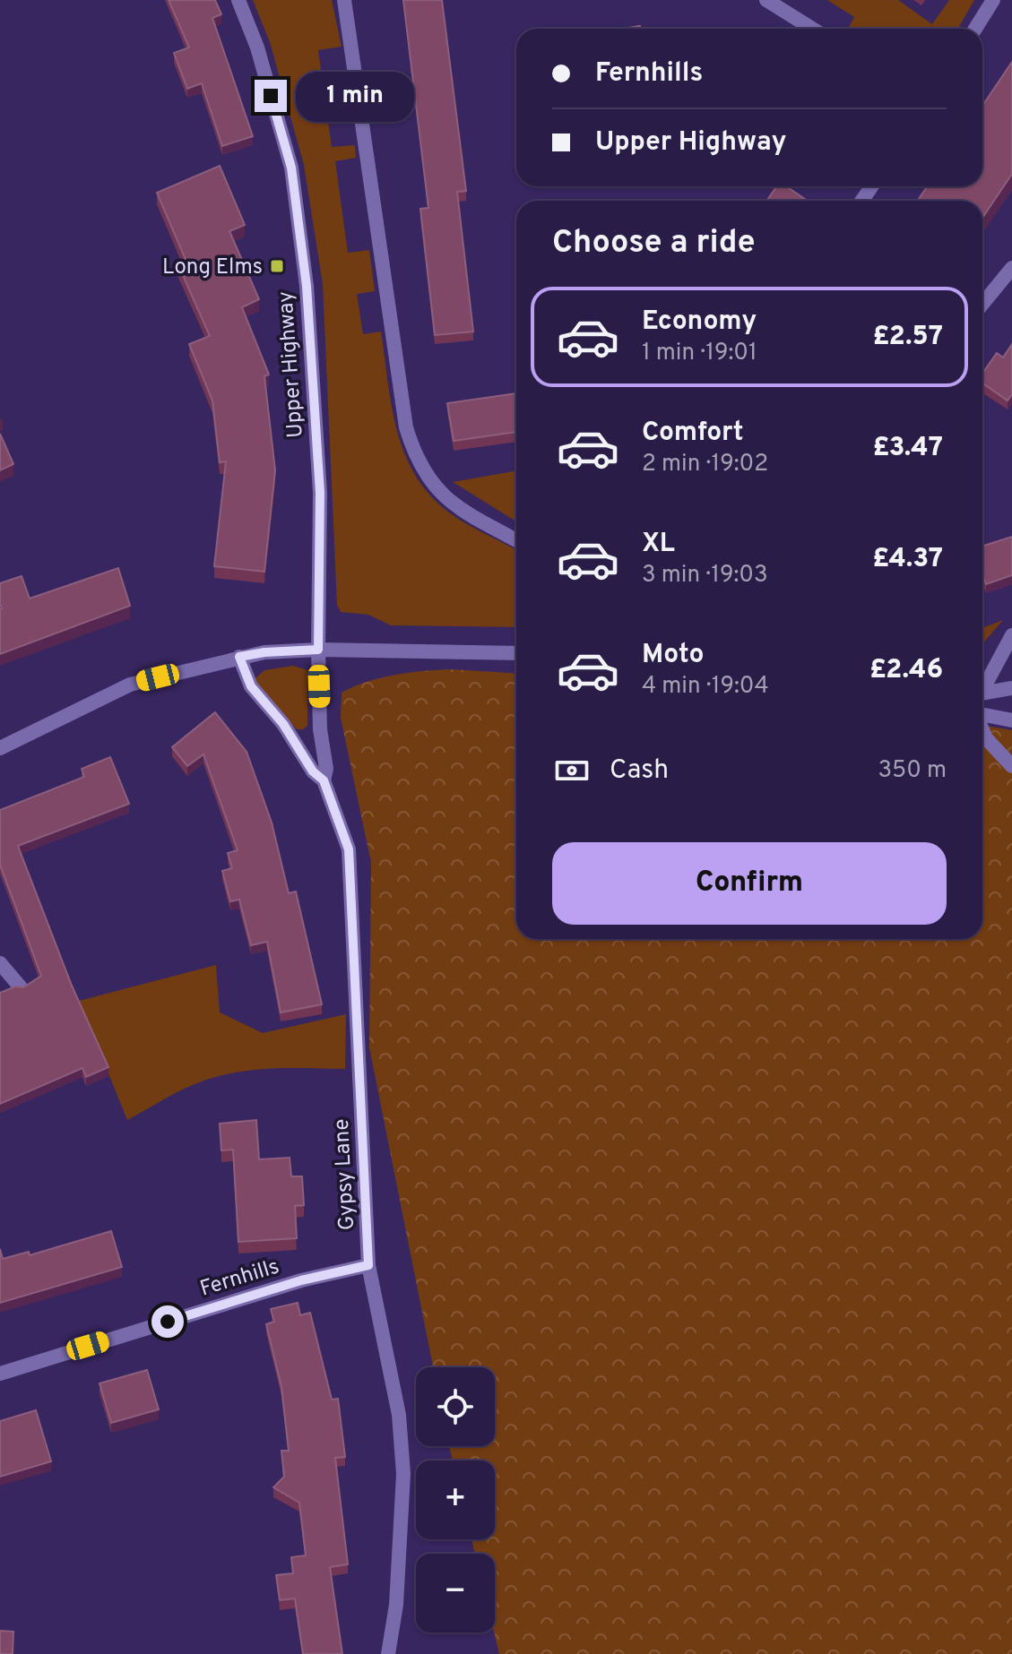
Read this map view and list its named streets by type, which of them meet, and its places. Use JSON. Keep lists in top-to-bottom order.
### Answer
{
  "streets": {
    "street": ["Upper Highway", "Gypsy Lane", "Fernhills"]
  },
  "crossings": [
    ["Upper Highway", "Gypsy Lane"],
    ["Gypsy Lane", "Fernhills"]
  ],
  "places": {
    "transit": ["Long Elms"]
  },
  "page": {
    "banner": ["Fernhills", "Upper Highway"],
    "bubble": "1 min",
    "heading": "Choose a ride",
    "list": [
      {
        "name": "Economy",
        "note": "1 min · 19:01",
        "value": "£2.57"
      },
      {
        "name": "Comfort",
        "note": "2 min · 19:02",
        "value": "£3.47"
      },
      {
        "name": "XL",
        "note": "3 min · 19:03",
        "value": "£4.37"
      },
      {
        "name": "Moto",
        "note": "4 min · 19:04",
        "value": "£2.46"
      }
    ],
    "pay": ["Cash", "350 m"],
    "buttons": "Confirm",
    "map_buttons": ["+", "−"]
  }
}
